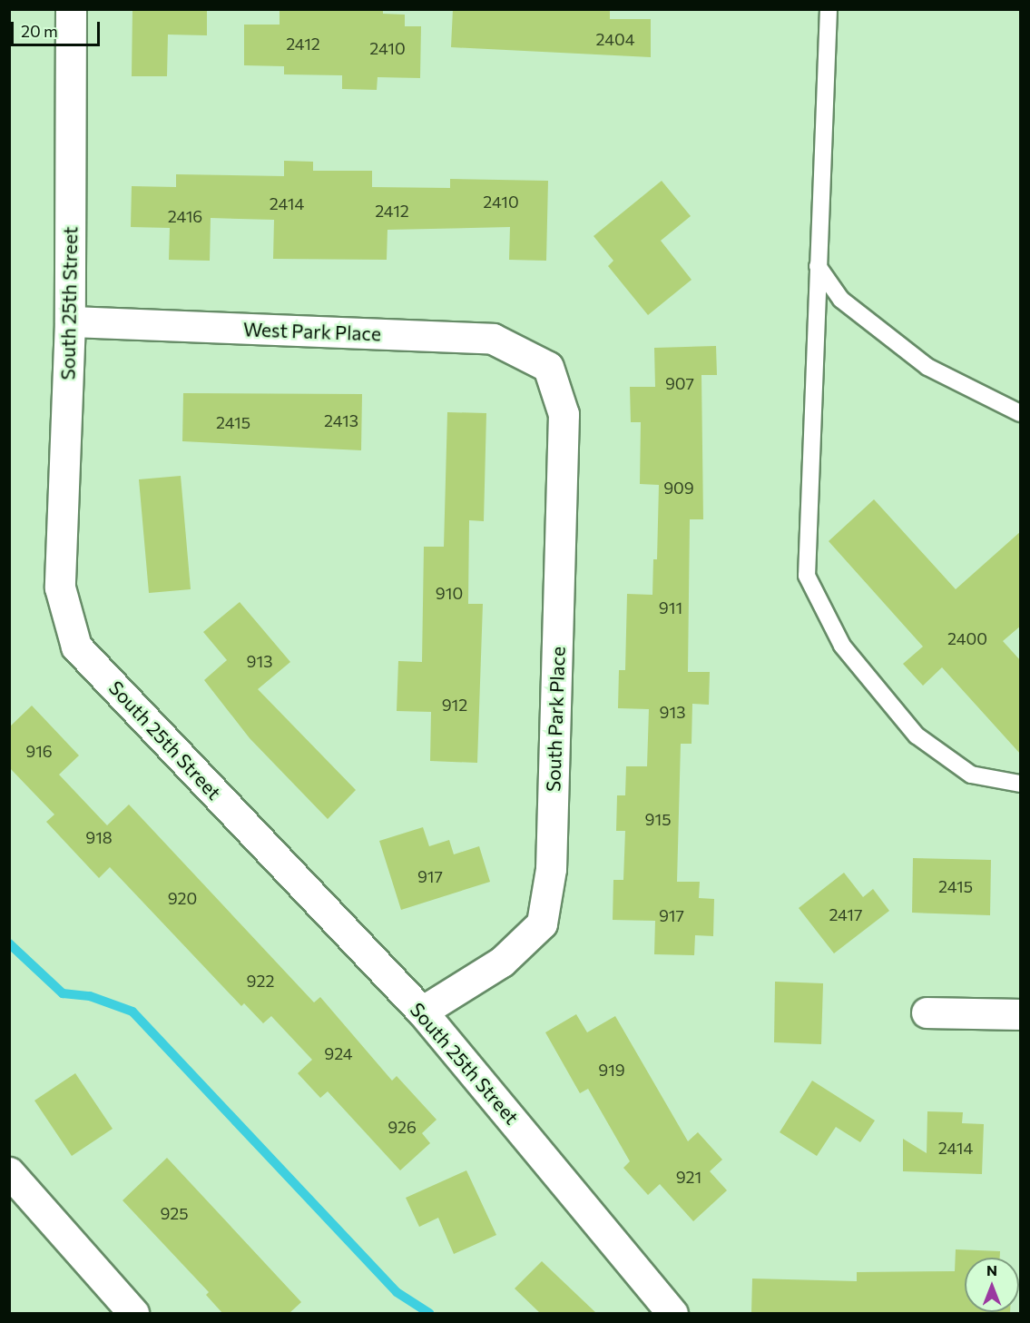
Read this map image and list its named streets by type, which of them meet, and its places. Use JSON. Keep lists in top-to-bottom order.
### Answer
{
  "streets": {
    "street": ["South 25th Street", "West Park Place", "South Park Place"]
  },
  "crossings": [
    ["South 25th Street", "West Park Place"],
    ["South 25th Street", "South Park Place"],
    ["West Park Place", "South Park Place"]
  ],
  "house_numbers": [
    "2404",
    "2412",
    "2410",
    "2410",
    "2414",
    "2412",
    "2416",
    "907",
    "2413",
    "2415",
    "909",
    "910",
    "911",
    "2400",
    "913",
    "912",
    "913",
    "916",
    "915",
    "918",
    "917",
    "2415",
    "920",
    "2417",
    "917",
    "922",
    "924",
    "919",
    "926",
    "2414",
    "921",
    "925"
  ],
  "scale_bar": "20 m",
  "north": "top"
}
